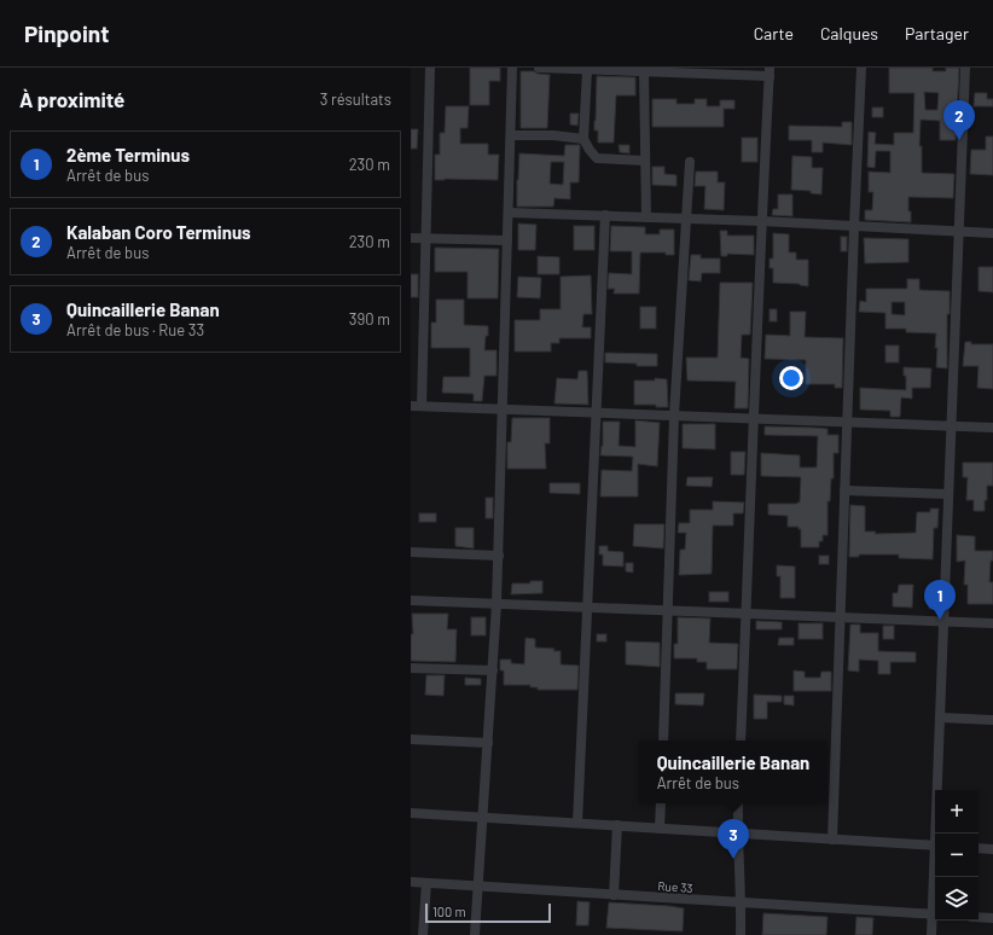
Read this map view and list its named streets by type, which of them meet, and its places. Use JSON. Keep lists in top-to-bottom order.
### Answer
{
  "streets": {
    "street": ["Rue 33"]
  },
  "scale_bar": "100 m",
  "page": {
    "header": "Pinpoint",
    "nav": ["Carte", "Calques", "Partager"],
    "heading": ["À proximité", "3 résultats"],
    "pins": ["2", "1", "3"],
    "list": [
      {
        "mark": "1",
        "name": "2ème Terminus",
        "note": "Arrêt de bus",
        "value": "230 m"
      },
      {
        "mark": "2",
        "name": "Kalaban Coro Terminus",
        "note": "Arrêt de bus",
        "value": "230 m"
      },
      {
        "mark": "3",
        "name": "Quincaillerie Banan",
        "note": "Arrêt de bus · Rue 33",
        "value": "390 m"
      }
    ],
    "popup": ["Quincaillerie Banan", "Arrêt de bus"],
    "map_buttons": ["+", "−"],
    "scale": "100 m"
  }
}
